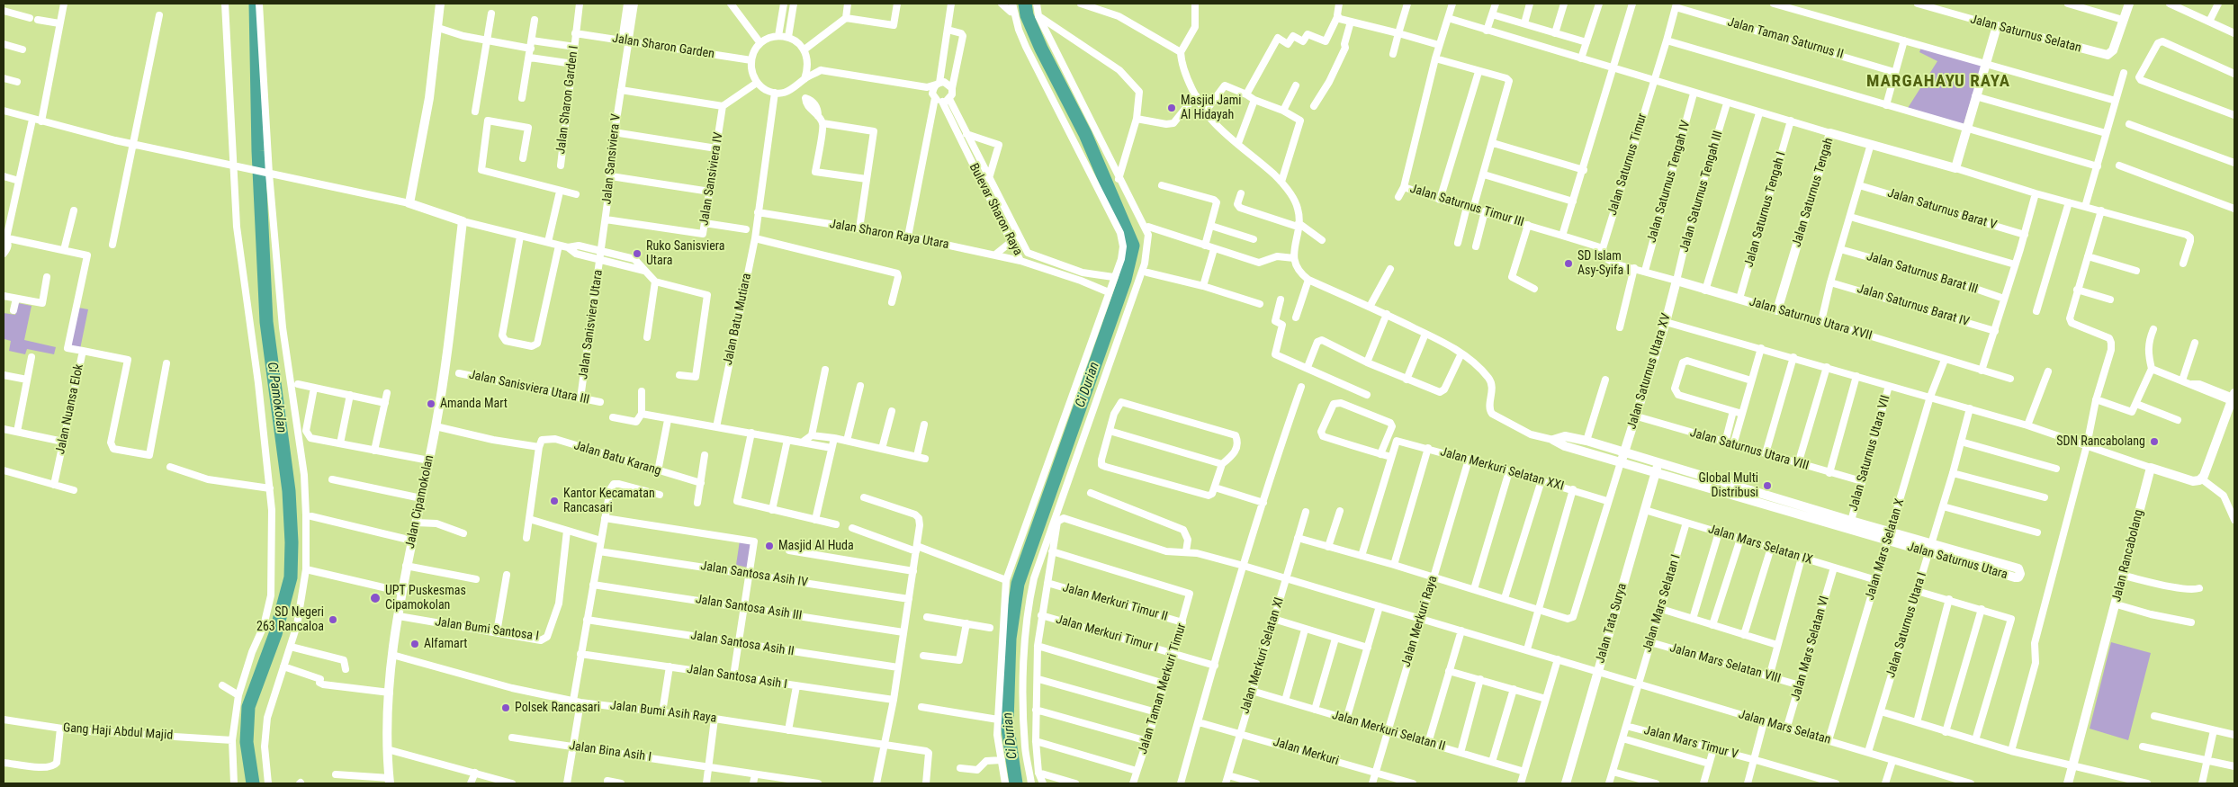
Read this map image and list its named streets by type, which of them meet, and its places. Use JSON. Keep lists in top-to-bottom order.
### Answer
{
  "streets": {
    "street": [
      "Jalan Saturnus Selatan",
      "Jalan Taman Saturnus II",
      "Jalan Sharon Garden",
      "Jalan Sharon Garden I",
      "Jalan Sansiviera V",
      "Jalan Saturnus Timur",
      "Jalan Sansiviera IV",
      "Jalan Saturnus Tengah IV",
      "Jalan Saturnus Tengah III",
      "Jalan Saturnus Tengah",
      "Jalan Saturnus Timur III",
      "Bulevar Sharon Raya",
      "Jalan Saturnus Tengah I",
      "Jalan Saturnus Barat V",
      "Jalan Sharon Raya Utara",
      "Jalan Saturnus Barat III",
      "Jalan Saturnus Barat IV",
      "Jalan Batu Mutiara",
      "Jalan Saturnus Utara XVII",
      "Jalan Sanisviera Utara",
      "Jalan Saturnus Utara XV",
      "Jalan Sanisviera Utara III",
      "Jalan Nuansa Elok",
      "Jalan Saturnus Utara VIII",
      "Jalan Saturnus Utara VII",
      "Jalan Batu Karang",
      "Jalan Merkuri Selatan XXI",
      "Jalan Cipamokolan",
      "Jalan Mars Selatan IX",
      "Jalan Mars Selatan X",
      "Jalan Rancabolang",
      "Jalan Saturnus Utara",
      "Jalan Santosa Asih IV",
      "Jalan Merkuri Timur II",
      "Jalan Mars Selatan I",
      "Jalan Santosa Asih III",
      "Jalan Merkuri Raya",
      "Jalan Tata Surya",
      "Jalan Saturnus Utara I",
      "Jalan Bumi Santosa I",
      "Jalan Merkuri Timur I",
      "Jalan Santosa Asih II",
      "Jalan Mars Selatan VI",
      "Jalan Merkuri Selatan XI",
      "Jalan Mars Selatan VIII",
      "Jalan Santosa Asih I",
      "Jalan Taman Merkuri Timur",
      "Jalan Bumi Asih Raya",
      "Jalan Mars Selatan",
      "Jalan Merkuri Selatan II",
      "Gang Haji Abdul Majid",
      "Jalan Mars Timur V",
      "Jalan Bina Asih I",
      "Jalan Merkuri"
    ]
  },
  "crossings": [
    ["Jalan Taman Saturnus II", "Jalan Saturnus Timur"],
    ["Jalan Sharon Garden", "Jalan Sharon Garden I"],
    ["Jalan Sharon Garden", "Jalan Sansiviera V"],
    ["Jalan Sharon Garden", "Jalan Batu Mutiara"],
    ["Jalan Sansiviera V", "Jalan Sansiviera IV"],
    ["Jalan Sansiviera V", "Jalan Sanisviera Utara"],
    ["Jalan Saturnus Timur", "Jalan Saturnus Timur III"],
    ["Jalan Saturnus Tengah III", "Jalan Saturnus Utara XVII"],
    ["Jalan Saturnus Tengah III", "Jalan Saturnus Utara XV"],
    ["Jalan Saturnus Tengah", "Jalan Saturnus Utara XVII"],
    ["Bulevar Sharon Raya", "Jalan Sharon Raya Utara"],
    ["Jalan Saturnus Tengah I", "Jalan Saturnus Utara XVII"],
    ["Jalan Sharon Raya Utara", "Jalan Batu Mutiara"],
    ["Jalan Saturnus Utara XVII", "Jalan Saturnus Utara XV"],
    ["Jalan Saturnus Utara XVII", "Jalan Mars Selatan X"],
    ["Jalan Sanisviera Utara", "Jalan Sanisviera Utara III"],
    ["Jalan Saturnus Utara XV", "Jalan Saturnus Utara VIII"],
    ["Jalan Saturnus Utara XV", "Jalan Saturnus Utara"],
    ["Jalan Saturnus Utara VIII", "Jalan Saturnus Utara VII"],
    ["Jalan Saturnus Utara VII", "Jalan Saturnus Utara"],
    ["Jalan Merkuri Selatan XXI", "Jalan Merkuri Raya"],
    ["Jalan Cipamokolan", "Jalan Bumi Santosa I"],
    ["Jalan Cipamokolan", "Jalan Bumi Asih Raya"],
    ["Jalan Mars Selatan IX", "Jalan Mars Selatan X"],
    ["Jalan Mars Selatan IX", "Jalan Mars Selatan I"],
    ["Jalan Mars Selatan IX", "Jalan Tata Surya"],
    ["Jalan Mars Selatan IX", "Jalan Mars Selatan VI"],
    ["Jalan Mars Selatan X", "Jalan Saturnus Utara"],
    ["Jalan Mars Selatan X", "Jalan Mars Selatan"],
    ["Jalan Saturnus Utara", "Jalan Tata Surya"],
    ["Jalan Saturnus Utara", "Jalan Saturnus Utara I"],
    ["Jalan Merkuri Timur II", "Jalan Taman Merkuri Timur"],
    ["Jalan Merkuri Timur II", "Jalan Mars Selatan"],
    ["Jalan Mars Selatan I", "Jalan Mars Selatan VIII"],
    ["Jalan Mars Selatan I", "Jalan Mars Selatan"],
    ["Jalan Mars Selatan I", "Jalan Mars Timur V"],
    ["Jalan Merkuri Raya", "Jalan Mars Selatan"],
    ["Jalan Merkuri Raya", "Jalan Merkuri Selatan II"],
    ["Jalan Merkuri Raya", "Jalan Merkuri"],
    ["Jalan Tata Surya", "Jalan Mars Selatan"],
    ["Jalan Saturnus Utara I", "Jalan Mars Selatan"],
    ["Jalan Merkuri Timur I", "Jalan Taman Merkuri Timur"],
    ["Jalan Merkuri Timur I", "Jalan Mars Selatan"],
    ["Jalan Mars Selatan VI", "Jalan Mars Selatan VIII"],
    ["Jalan Mars Selatan VI", "Jalan Mars Selatan"],
    ["Jalan Merkuri Selatan XI", "Jalan Mars Selatan"],
    ["Jalan Merkuri Selatan XI", "Jalan Merkuri Selatan II"],
    ["Jalan Merkuri Selatan XI", "Jalan Merkuri"],
    ["Jalan Taman Merkuri Timur", "Jalan Mars Selatan"]
  ],
  "districts": ["MARGAHAYU RAYA"],
  "water": ["Ci Durian", "Ci Pamokolan"],
  "places": [
    "Masjid Jami Al Hidayah",
    "Ruko Sanisviera Utara",
    "SD Islam Asy-Syifa I",
    "Amanda Mart",
    "SDN Rancabolang",
    "Global Multi Distribusi",
    "Kantor Kecamatan Rancasari",
    "Masjid Al Huda",
    "UPT Puskesmas Cipamokolan",
    "SD Negeri 263 Rancaloa",
    "Alfamart",
    "Polsek Rancasari"
  ]
}
